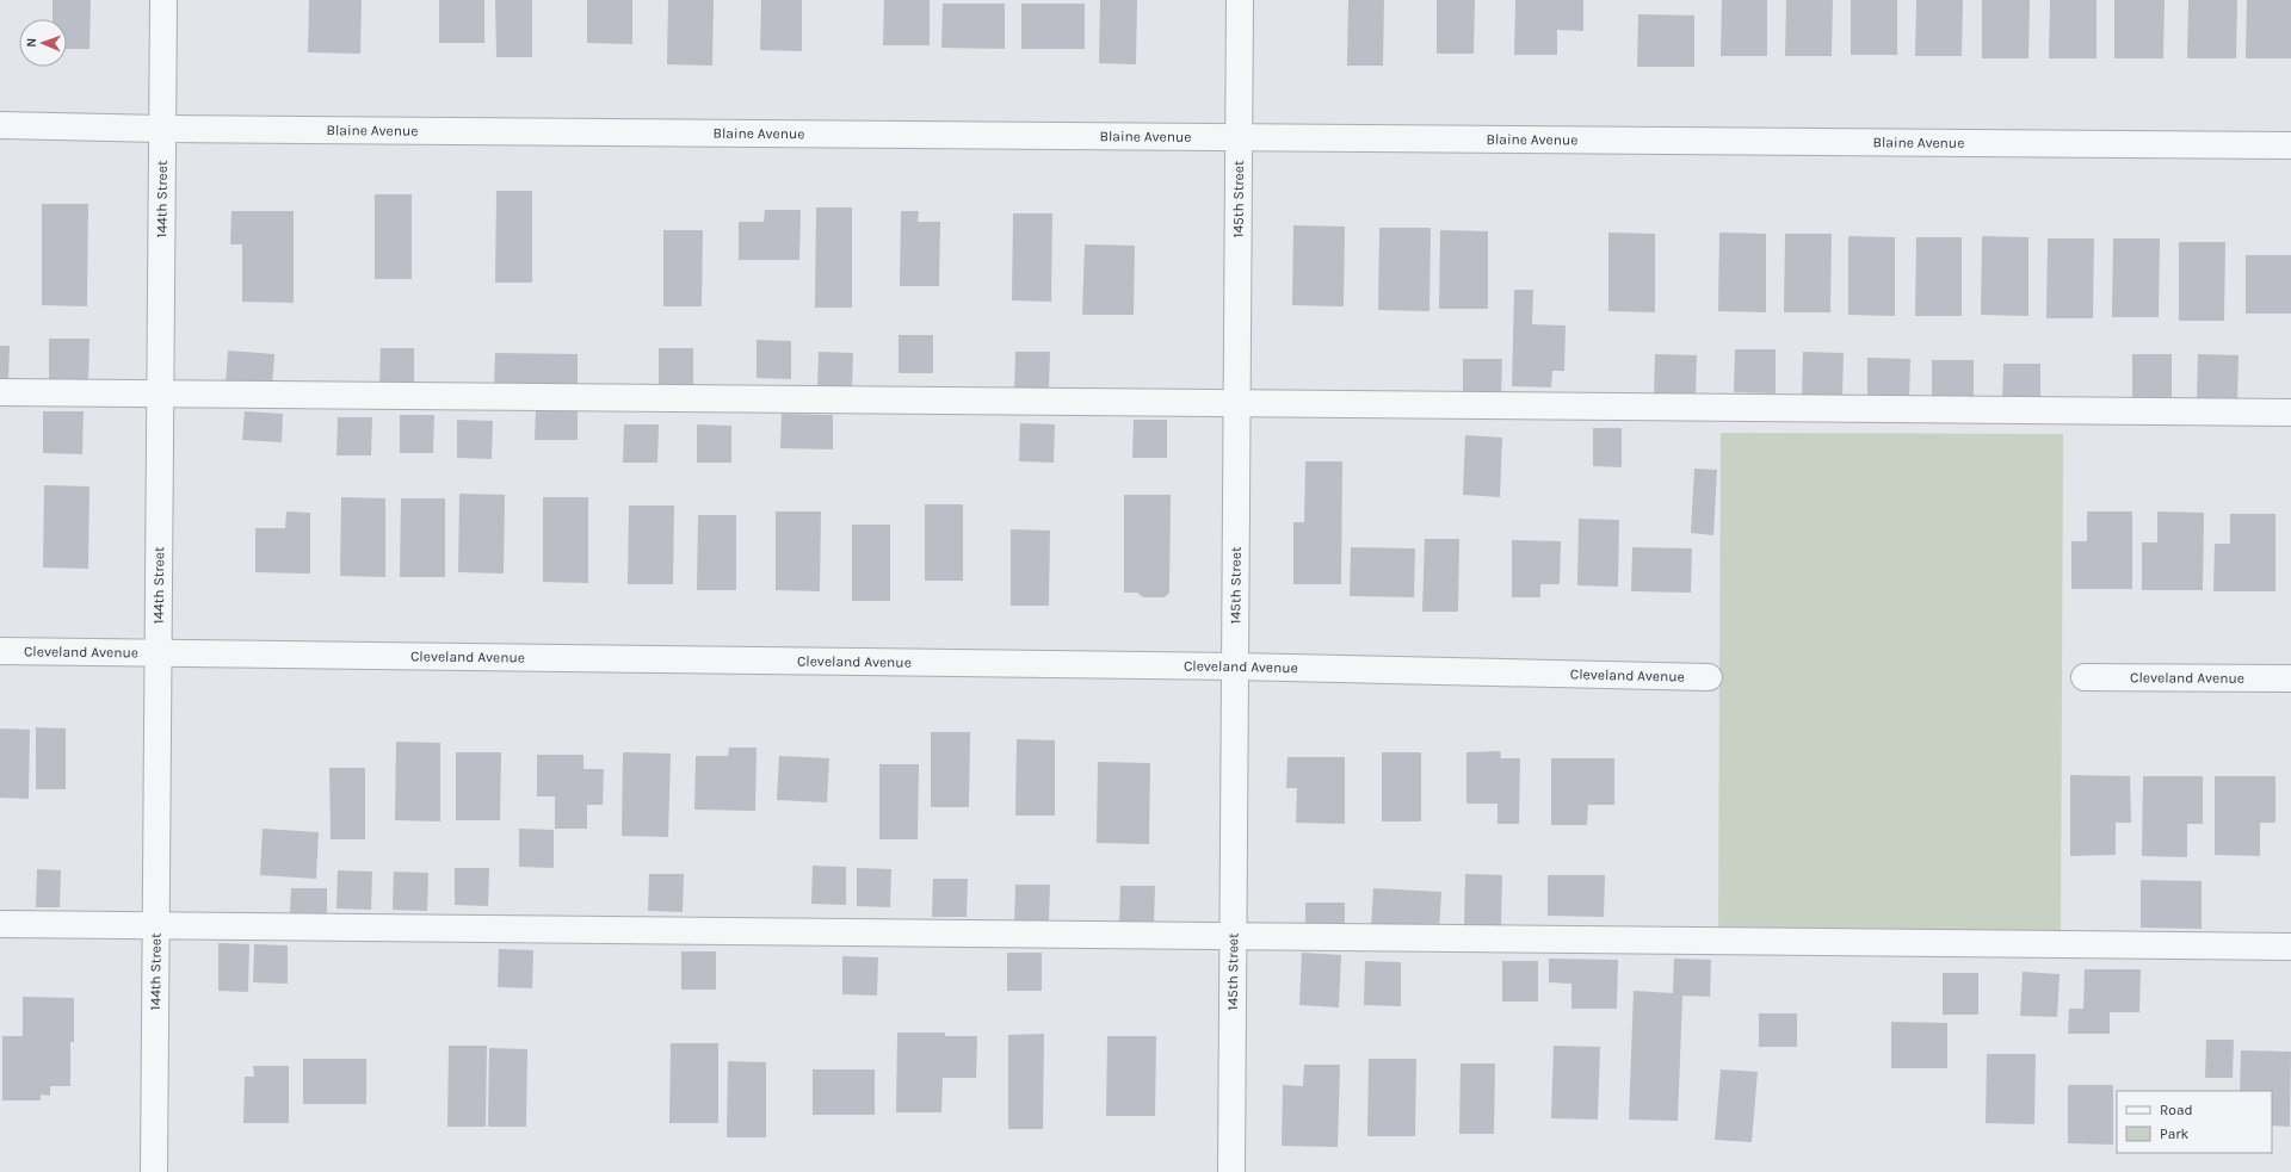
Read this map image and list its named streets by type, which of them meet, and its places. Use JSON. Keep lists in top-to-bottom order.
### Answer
{
  "streets": {
    "street": [
      "Blaine Avenue",
      "144th Street",
      "145th Street",
      "Cleveland Avenue"
    ]
  },
  "crossings": [
    ["Blaine Avenue", "144th Street"],
    ["Blaine Avenue", "145th Street"],
    ["144th Street", "Cleveland Avenue"],
    ["145th Street", "Cleveland Avenue"]
  ],
  "legend": ["Road", "Park"],
  "north": "left"
}
